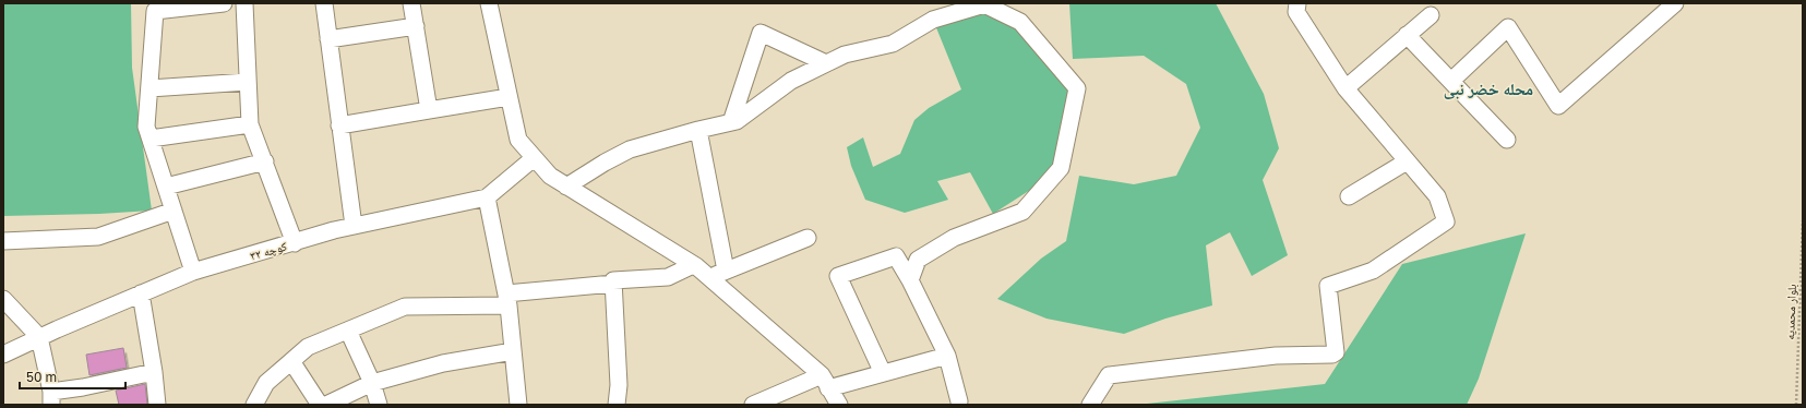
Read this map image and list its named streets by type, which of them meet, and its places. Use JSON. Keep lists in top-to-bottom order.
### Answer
{
  "streets": {
    "street": ["کوچه ۳۲"],
    "path": ["بلوار محمدیه"]
  },
  "districts": ["محله خضر نبی"],
  "scale_bar": "50 m"
}
